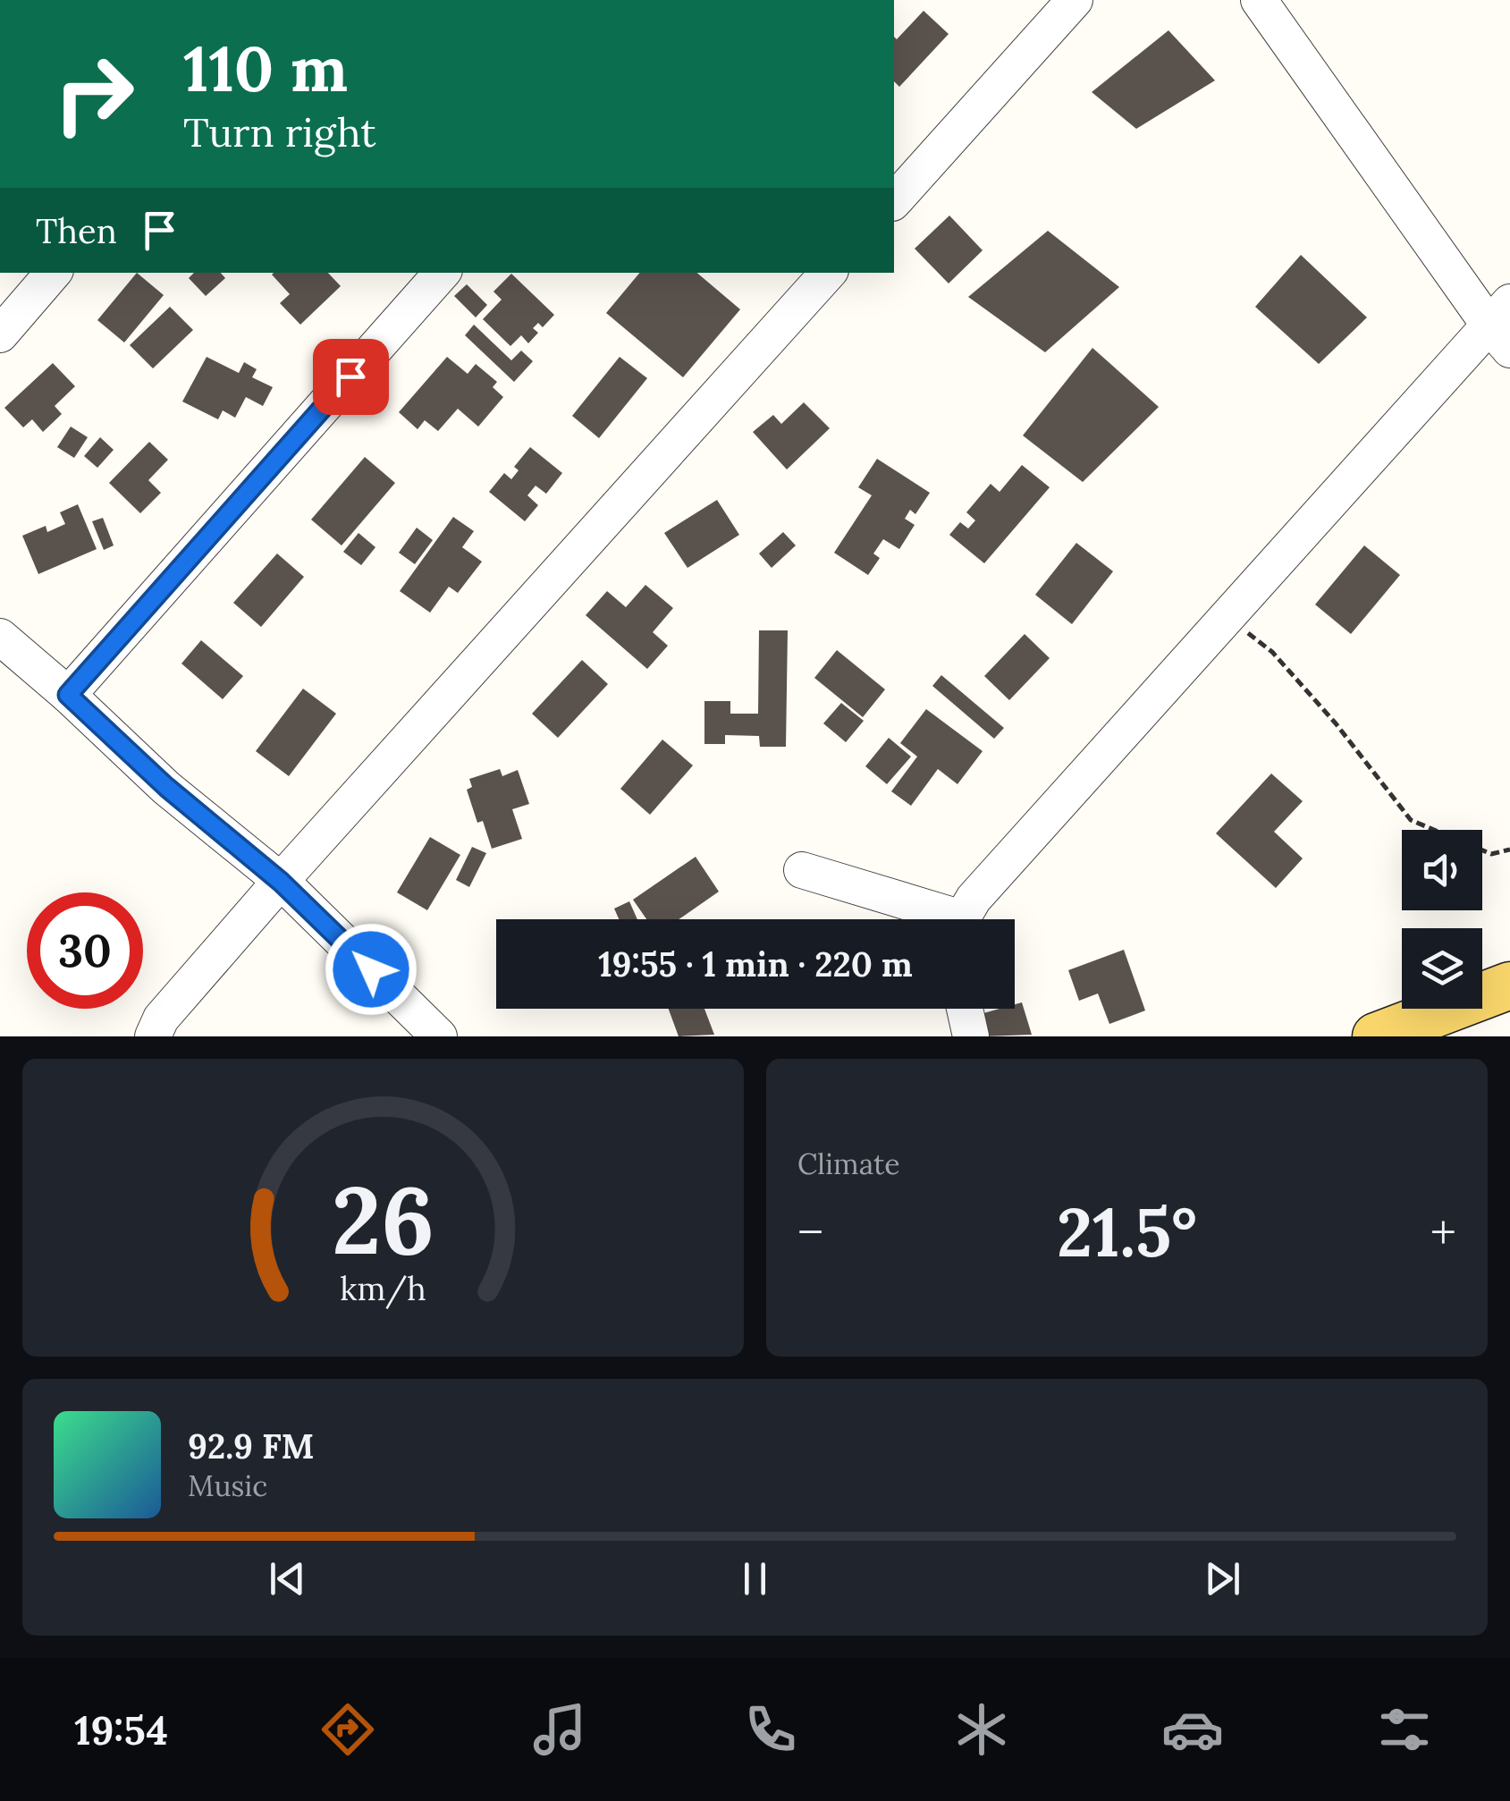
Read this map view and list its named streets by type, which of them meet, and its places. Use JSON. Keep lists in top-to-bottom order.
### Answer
{
  "page": {
    "turn": ["110 m", "Turn right"],
    "then": "Then",
    "limit": "30",
    "trip": "19:55 · 1 min · 220 m",
    "tile": "Climate",
    "heat": ["−", "21.5°", "+"],
    "song": ["92.9 FM", "Music"],
    "tabs": "19:54",
    "gauge": ["26", "km/h"]
  }
}
